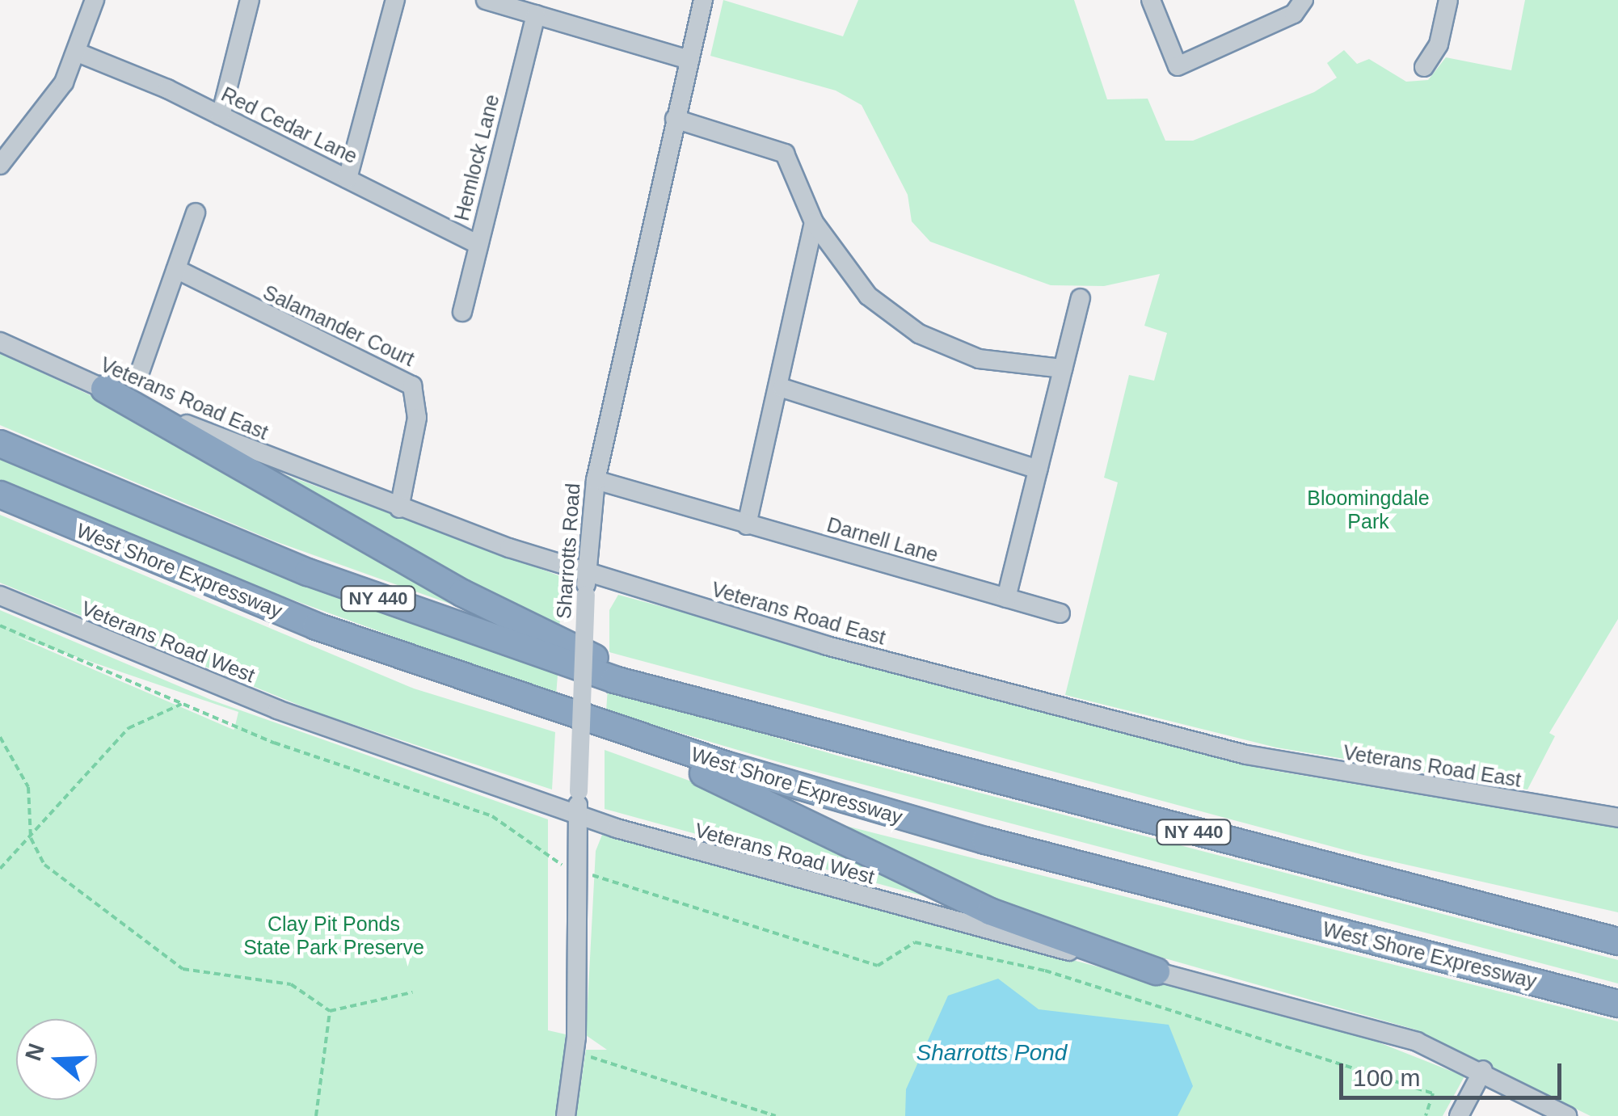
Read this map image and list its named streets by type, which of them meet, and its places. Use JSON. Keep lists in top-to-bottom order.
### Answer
{
  "streets": {
    "highway": ["West Shore Expressway", "NY 440"],
    "street": [
      "Red Cedar Lane",
      "Hemlock Lane",
      "Salamander Court",
      "Veterans Road East",
      "Darnell Lane",
      "Sharrotts Road",
      "Veterans Road West"
    ]
  },
  "crossings": [
    ["Red Cedar Lane", "Hemlock Lane"],
    ["Salamander Court", "Veterans Road East"],
    ["Veterans Road East", "Sharrotts Road"],
    ["Darnell Lane", "Sharrotts Road"],
    ["Sharrotts Road", "Veterans Road West"]
  ],
  "water": ["Sharrotts Pond"],
  "parks": ["Bloomingdale Park", "Clay Pit Ponds State Park Preserve"],
  "scale_bar": "100 m",
  "north": "left"
}
